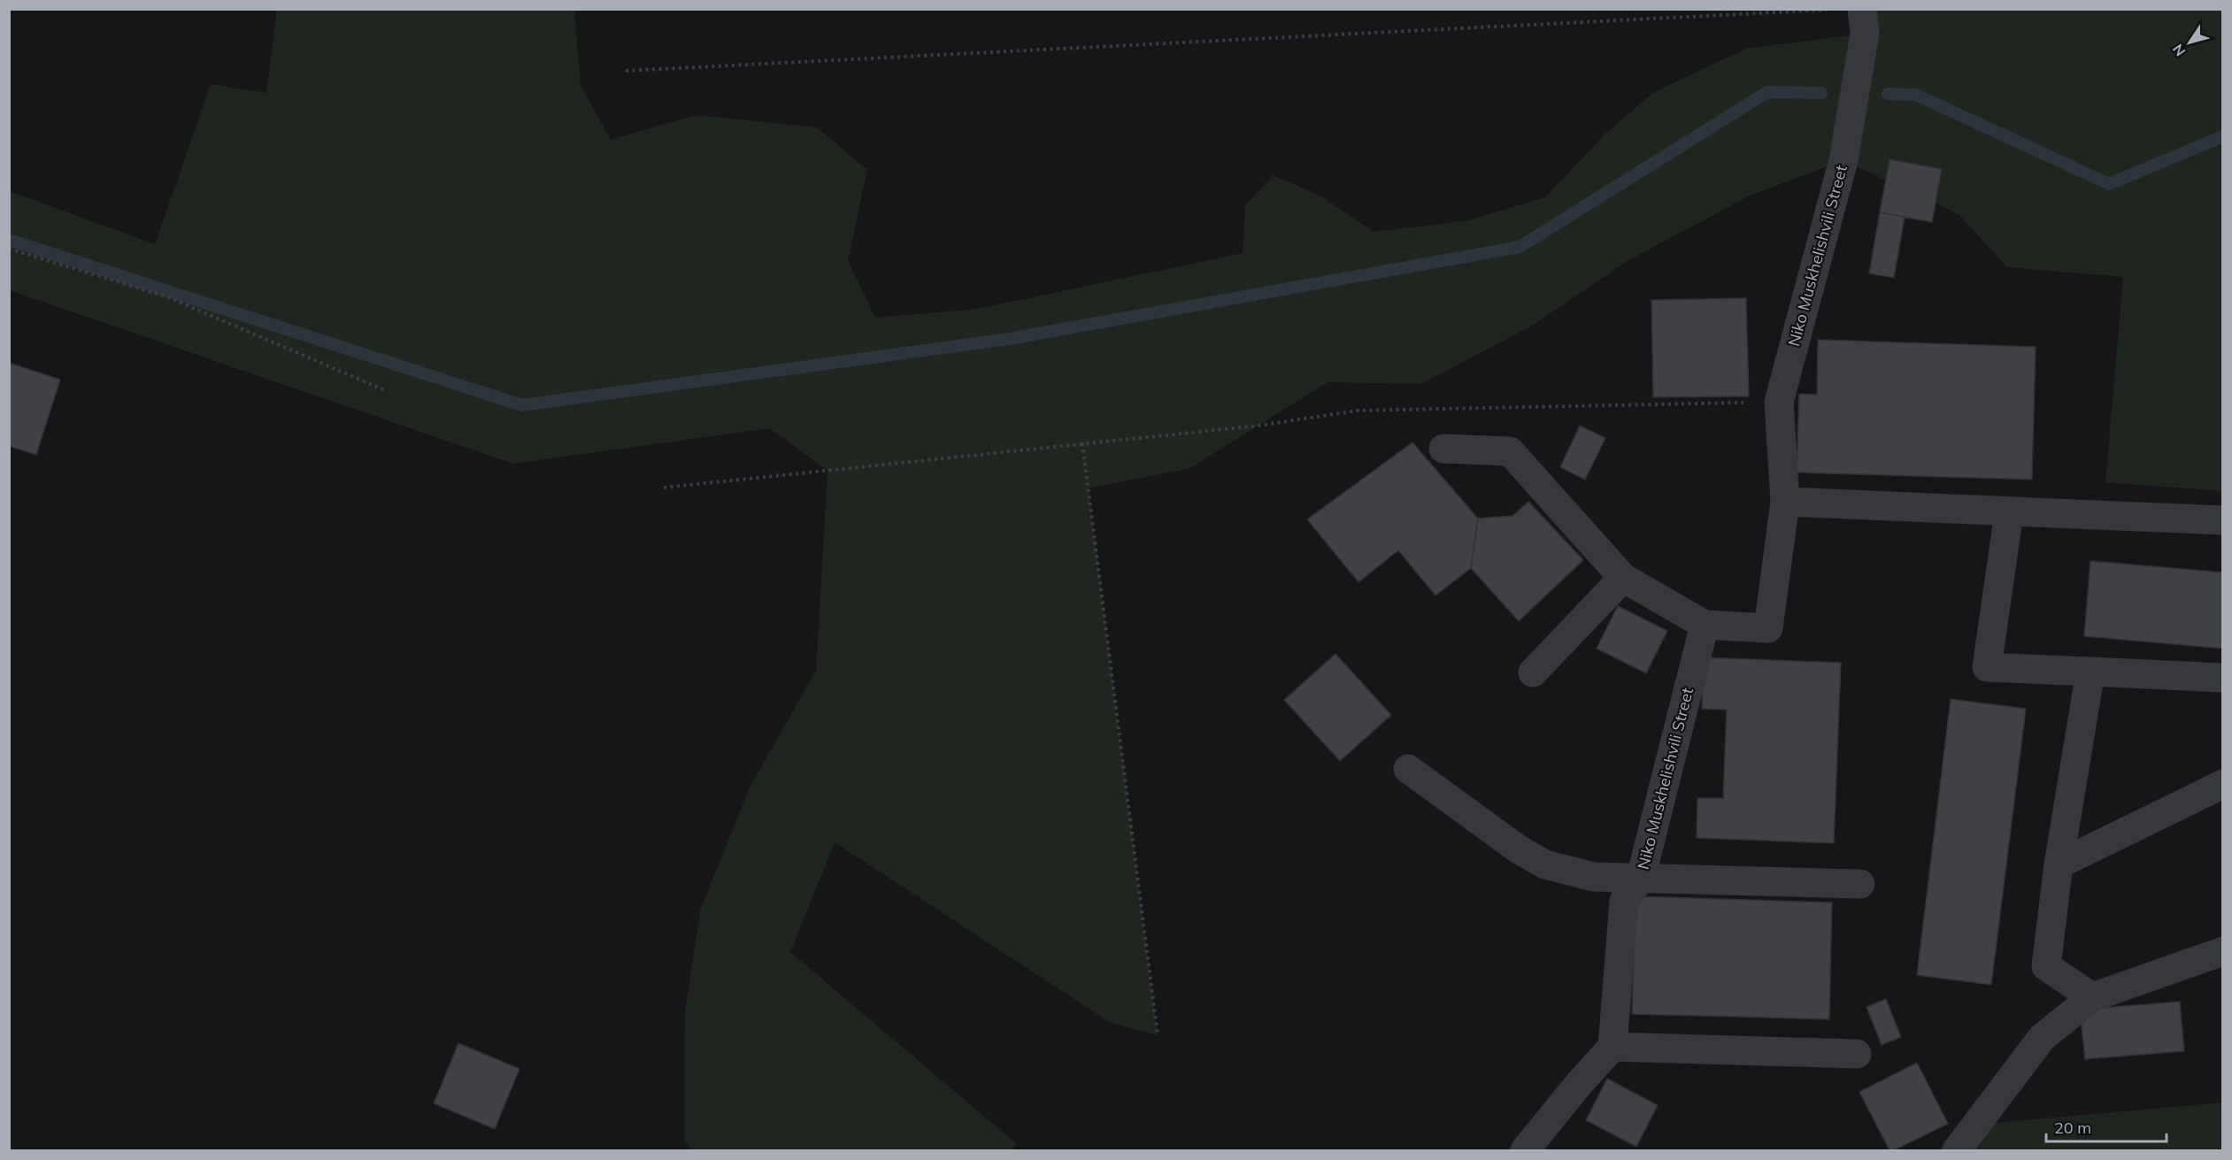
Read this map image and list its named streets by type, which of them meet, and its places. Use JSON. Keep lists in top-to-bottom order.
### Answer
{
  "streets": {
    "street": ["Niko Muskhelishvili Street"]
  },
  "scale_bar": "20 m",
  "north": "bottom left"
}
